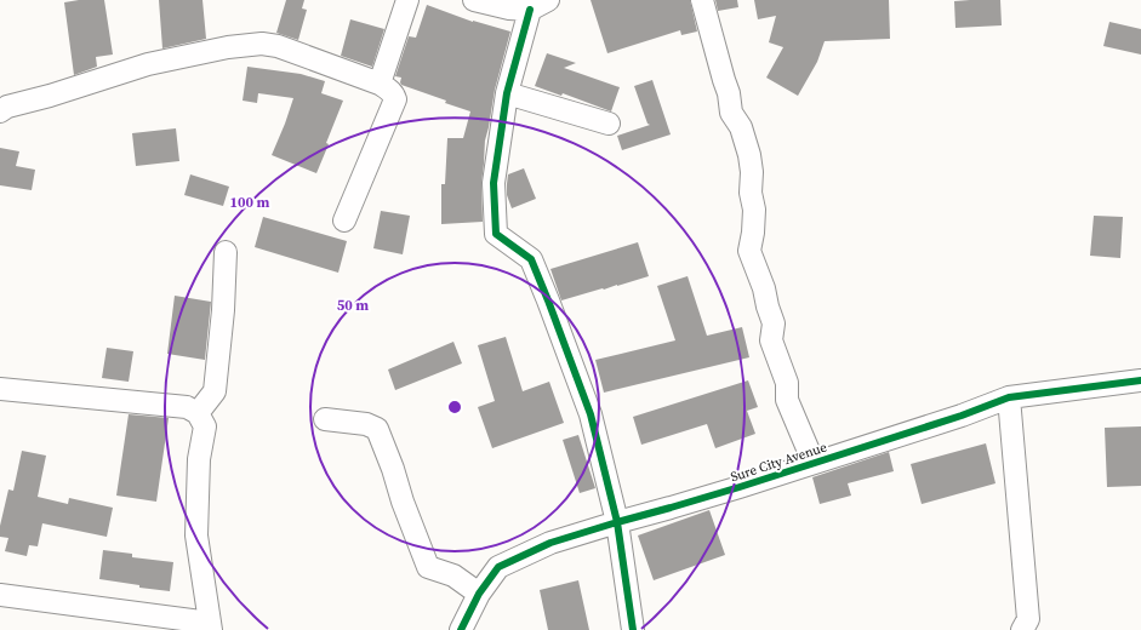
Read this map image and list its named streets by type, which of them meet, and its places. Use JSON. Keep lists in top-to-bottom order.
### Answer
{
  "streets": {
    "street": ["Sure City Avenue"]
  },
  "rings": ["100 m", "50 m"]
}
